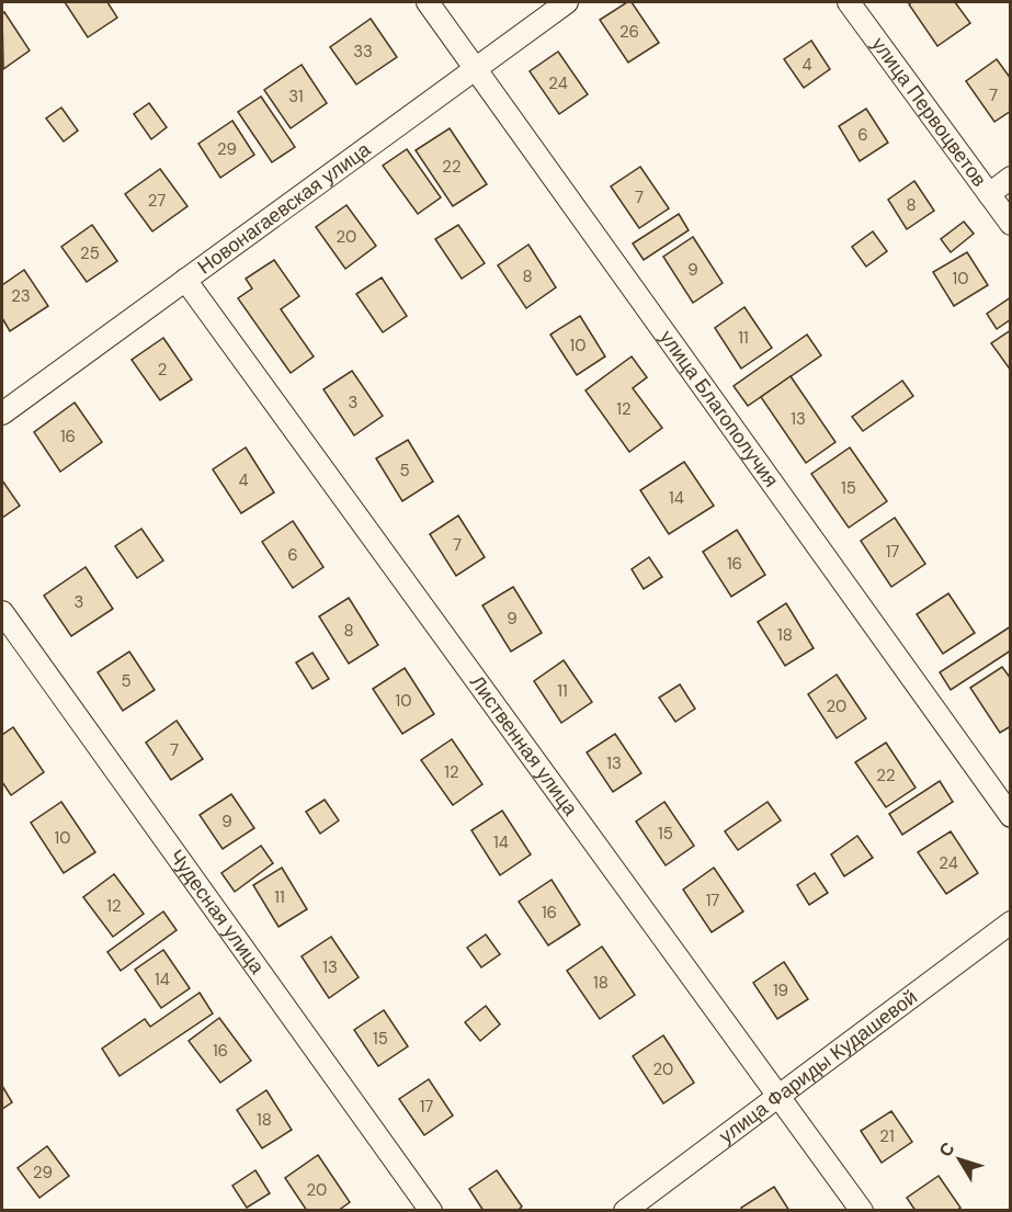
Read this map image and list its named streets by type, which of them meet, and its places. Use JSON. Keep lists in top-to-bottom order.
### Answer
{
  "streets": {
    "street": [
      "улица Первоцветов",
      "Новонагаевская улица",
      "улица Благополучия",
      "Лиственная улица",
      "Чудесная улица",
      "улица Фариды Кудашевой"
    ]
  },
  "crossings": [
    ["Новонагаевская улица", "улица Благополучия"],
    ["Новонагаевская улица", "Лиственная улица"],
    ["Лиственная улица", "улица Фариды Кудашевой"]
  ],
  "house_numbers": [
    "26",
    "33",
    "4",
    "24",
    "7",
    "31",
    "6",
    "29",
    "22",
    "7",
    "27",
    "8",
    "20",
    "25",
    "9",
    "8",
    "10",
    "23",
    "11",
    "10",
    "2",
    "3",
    "12",
    "13",
    "16",
    "5",
    "4",
    "15",
    "14",
    "7",
    "17",
    "6",
    "16",
    "3",
    "9",
    "8",
    "18",
    "5",
    "11",
    "10",
    "20",
    "7",
    "13",
    "12",
    "22",
    "9",
    "15",
    "10",
    "14",
    "24",
    "11",
    "17",
    "12",
    "16",
    "13",
    "14",
    "18",
    "19",
    "15",
    "16",
    "20",
    "17",
    "18",
    "21",
    "29",
    "20"
  ],
  "north": "top left"
}
